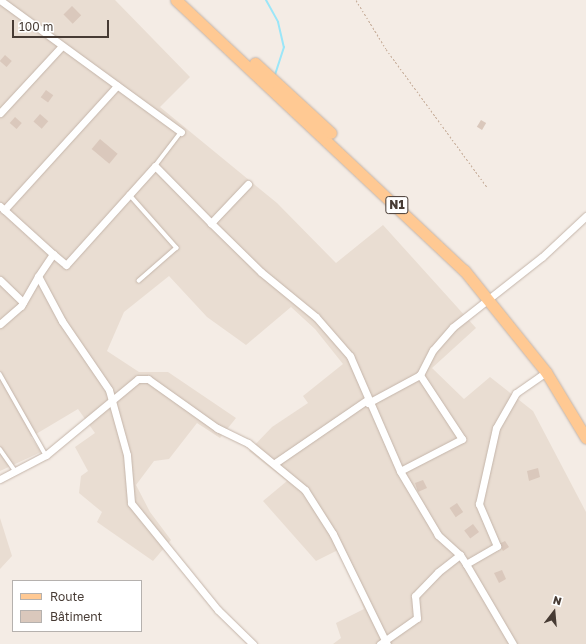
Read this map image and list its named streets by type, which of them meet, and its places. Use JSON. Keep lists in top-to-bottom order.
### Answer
{
  "streets": {
    "main road": ["N1"]
  },
  "legend": ["Route", "Bâtiment"],
  "scale_bar": "100 m",
  "north": "top"
}
